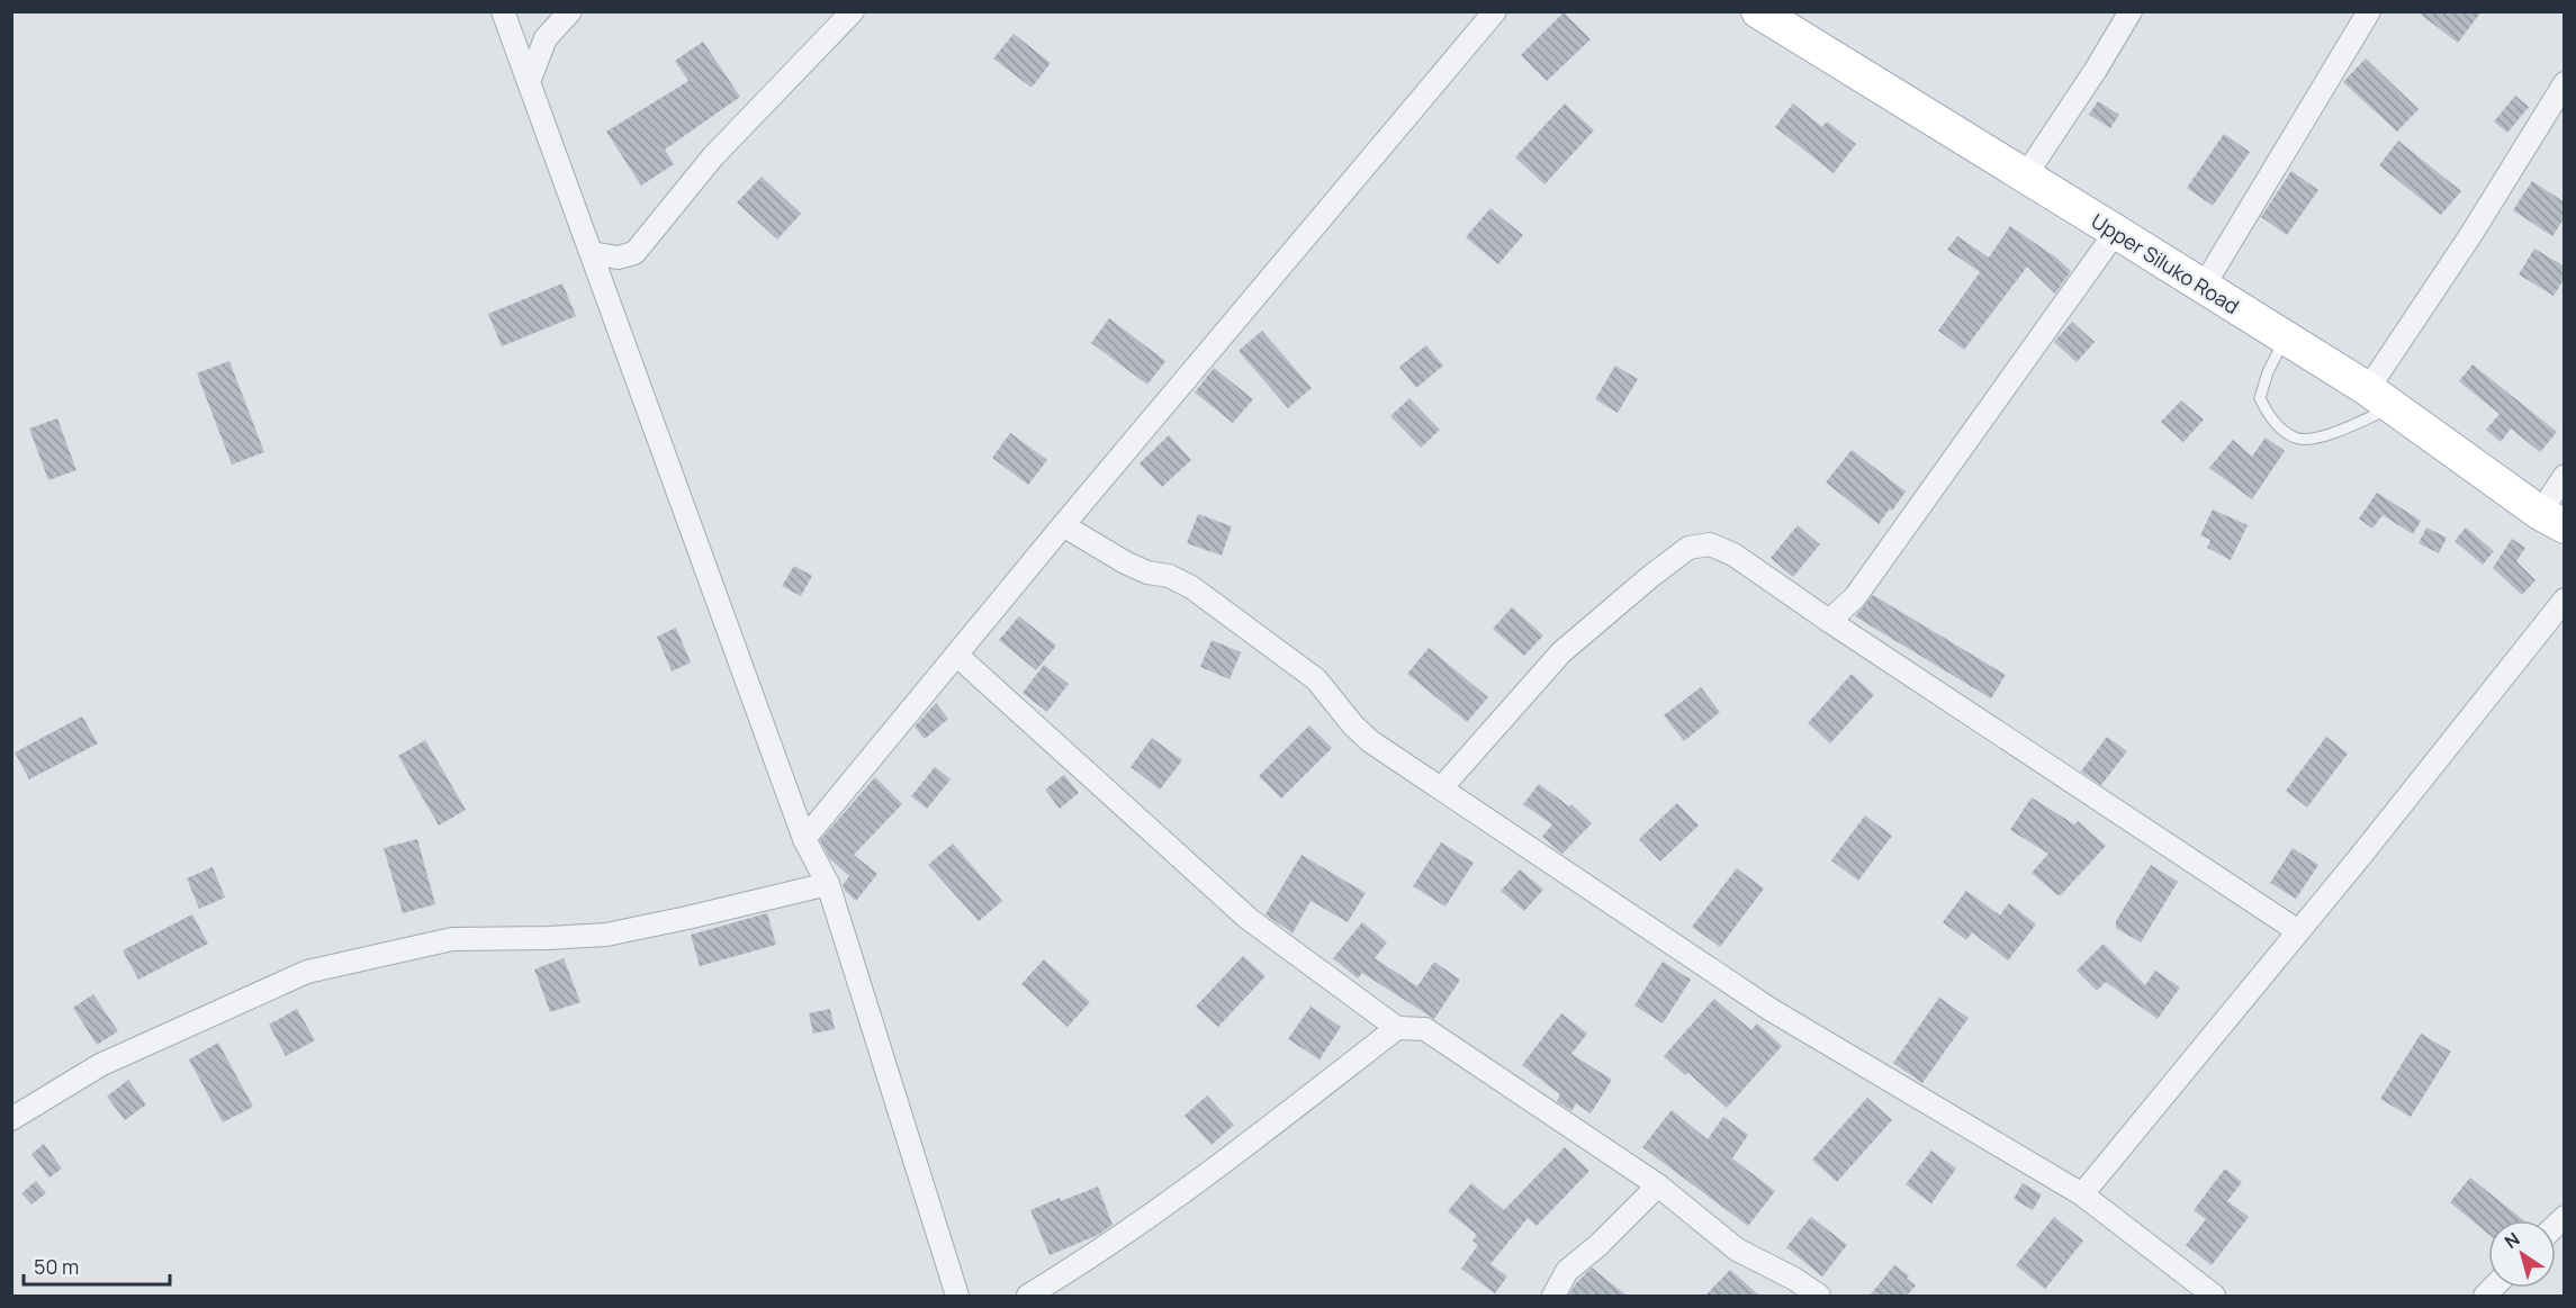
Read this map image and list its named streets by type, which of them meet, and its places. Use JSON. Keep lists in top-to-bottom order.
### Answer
{
  "streets": {
    "main road": ["Upper Siluko Road"]
  },
  "scale_bar": "50 m",
  "north": "top left"
}
